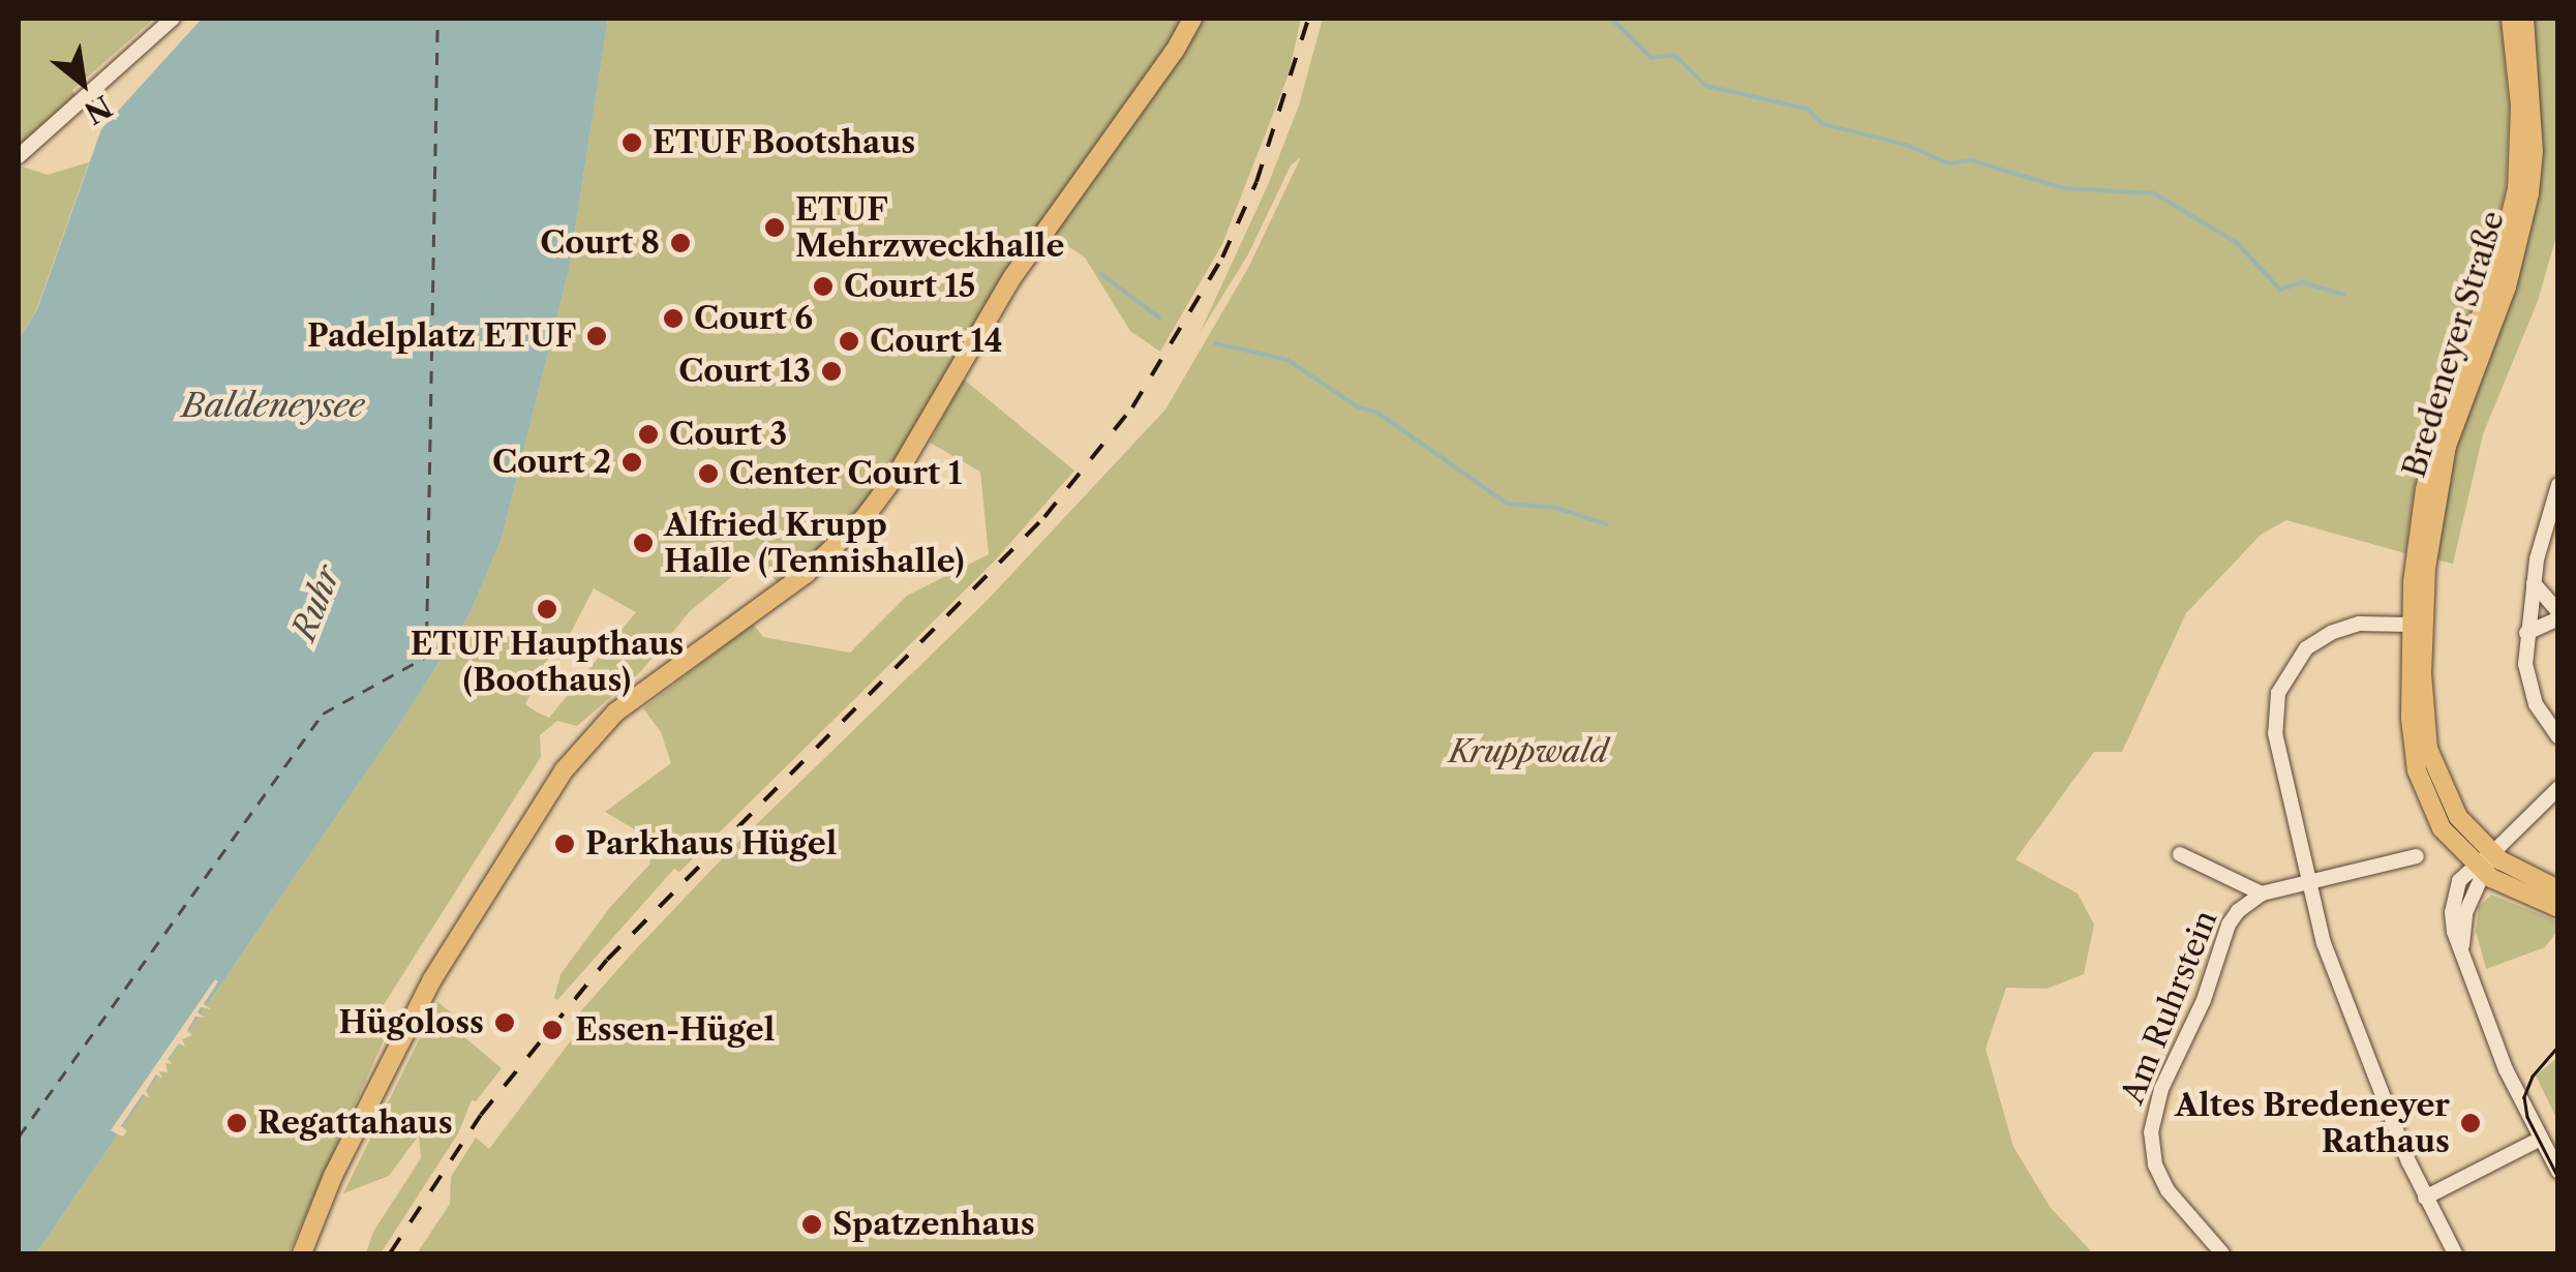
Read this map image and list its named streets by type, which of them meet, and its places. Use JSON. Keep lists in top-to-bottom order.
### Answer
{
  "streets": {
    "main road": ["Bredeneyer Straße"],
    "street": ["Am Ruhrstein"]
  },
  "water": ["Baldeneysee", "Ruhr"],
  "parks": ["Kruppwald"],
  "places": [
    "ETUF Bootshaus",
    "ETUF Mehrzweckhalle",
    "Court 8",
    "Court 15",
    "Court 6",
    "Padelplatz ETUF",
    "Court 14",
    "Court 13",
    "Court 3",
    "Court 2",
    "Center Court 1",
    "Alfried Krupp Halle (Tennishalle)",
    "ETUF Haupthaus (Boothaus)",
    "Parkhaus Hügel",
    "Hügoloss",
    "Essen-Hügel",
    "Regattahaus",
    "Altes Bredeneyer Rathaus",
    "Spatzenhaus"
  ],
  "north": "bottom right"
}
